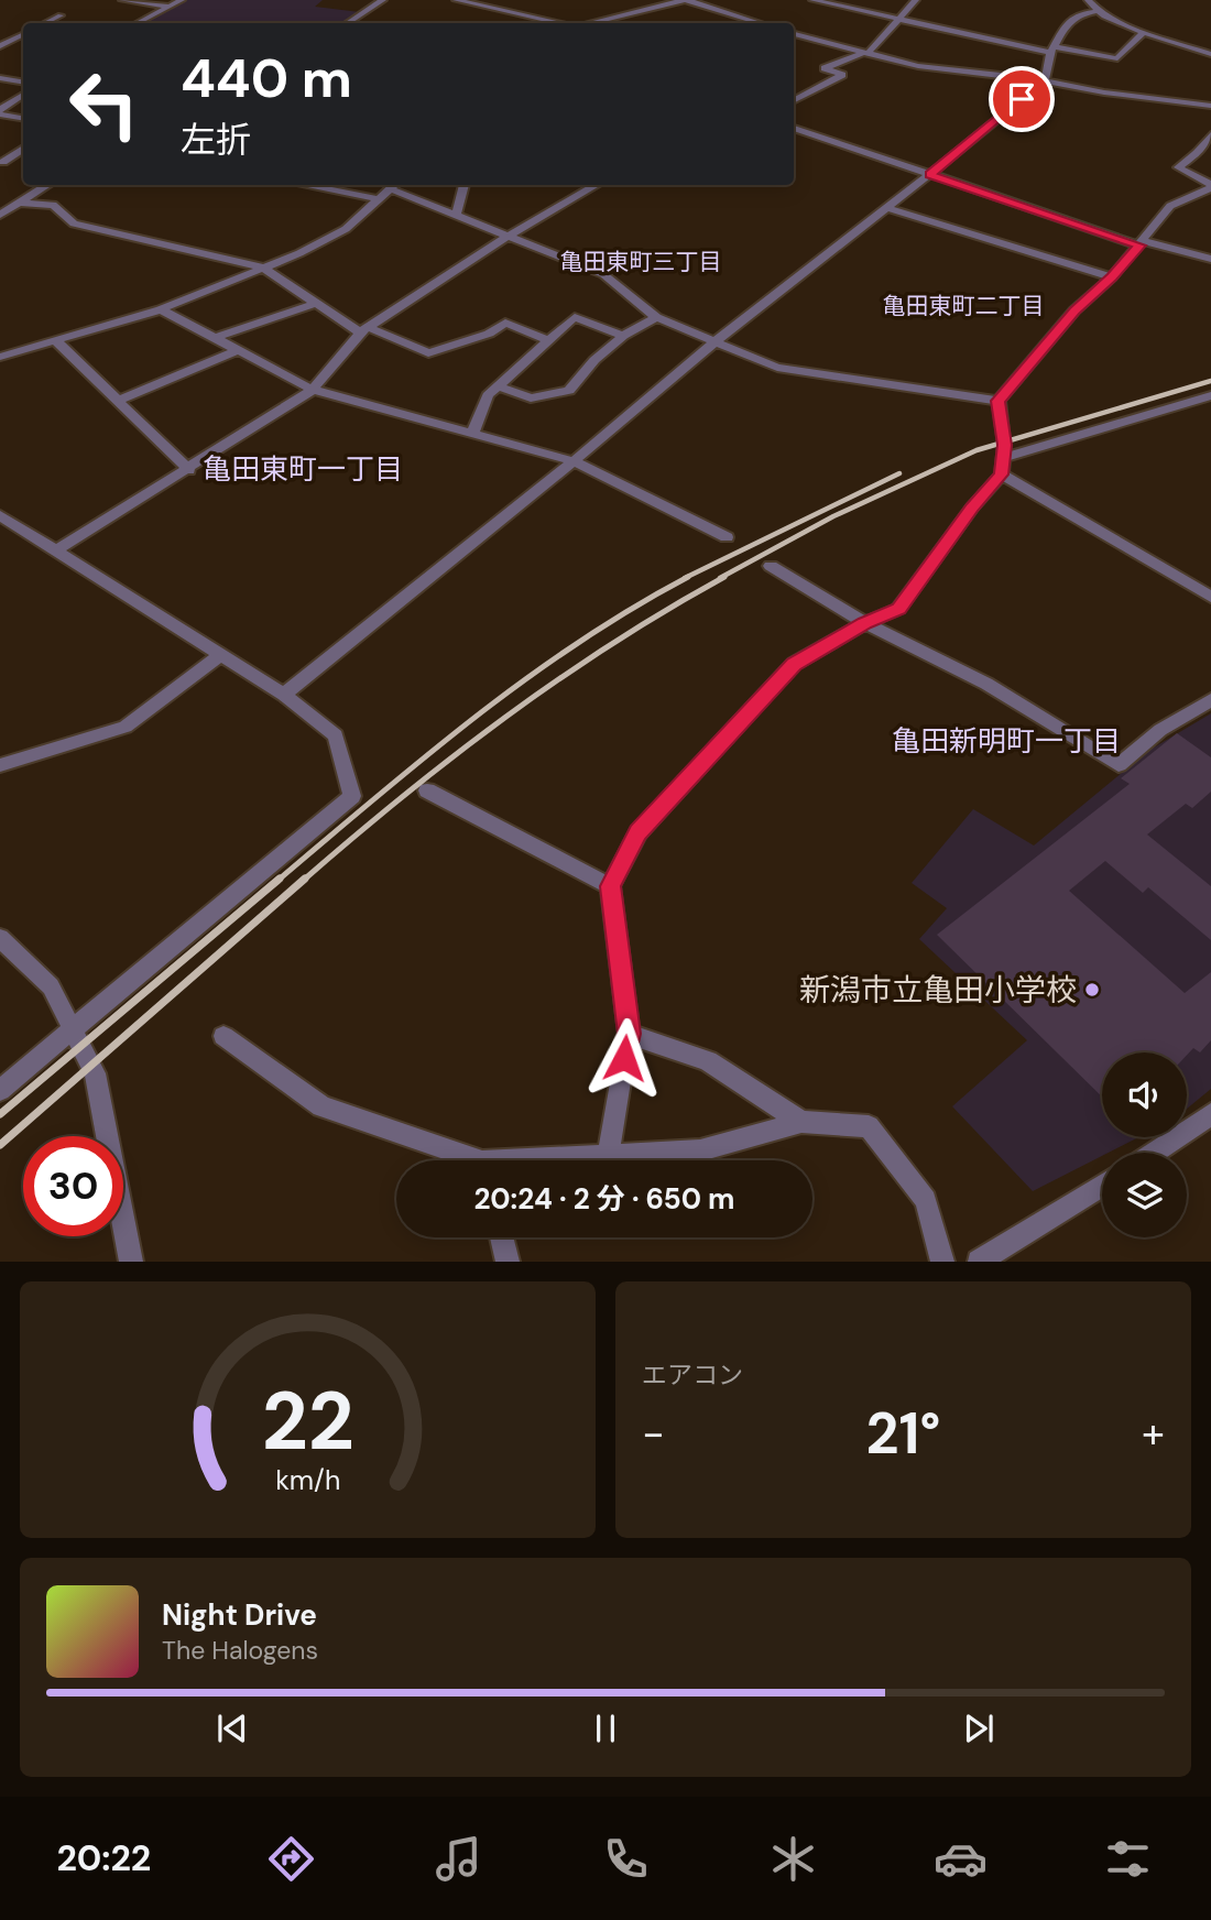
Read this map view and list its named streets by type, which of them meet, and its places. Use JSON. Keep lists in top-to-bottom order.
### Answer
{
  "districts": [
    "亀田東町三丁目",
    "亀田東町二丁目",
    "亀田東町一丁目",
    "亀田新明町一丁目"
  ],
  "places": ["新潟市立亀田小学校"],
  "page": {
    "turn": ["440 m", "左折"],
    "limit": "30",
    "trip": "20:24 · 2 分 · 650 m",
    "tile": "エアコン",
    "heat": ["−", "21°", "+"],
    "song": ["Night Drive", "The Halogens"],
    "tabs": "20:22",
    "gauge": ["22", "km/h"]
  }
}
